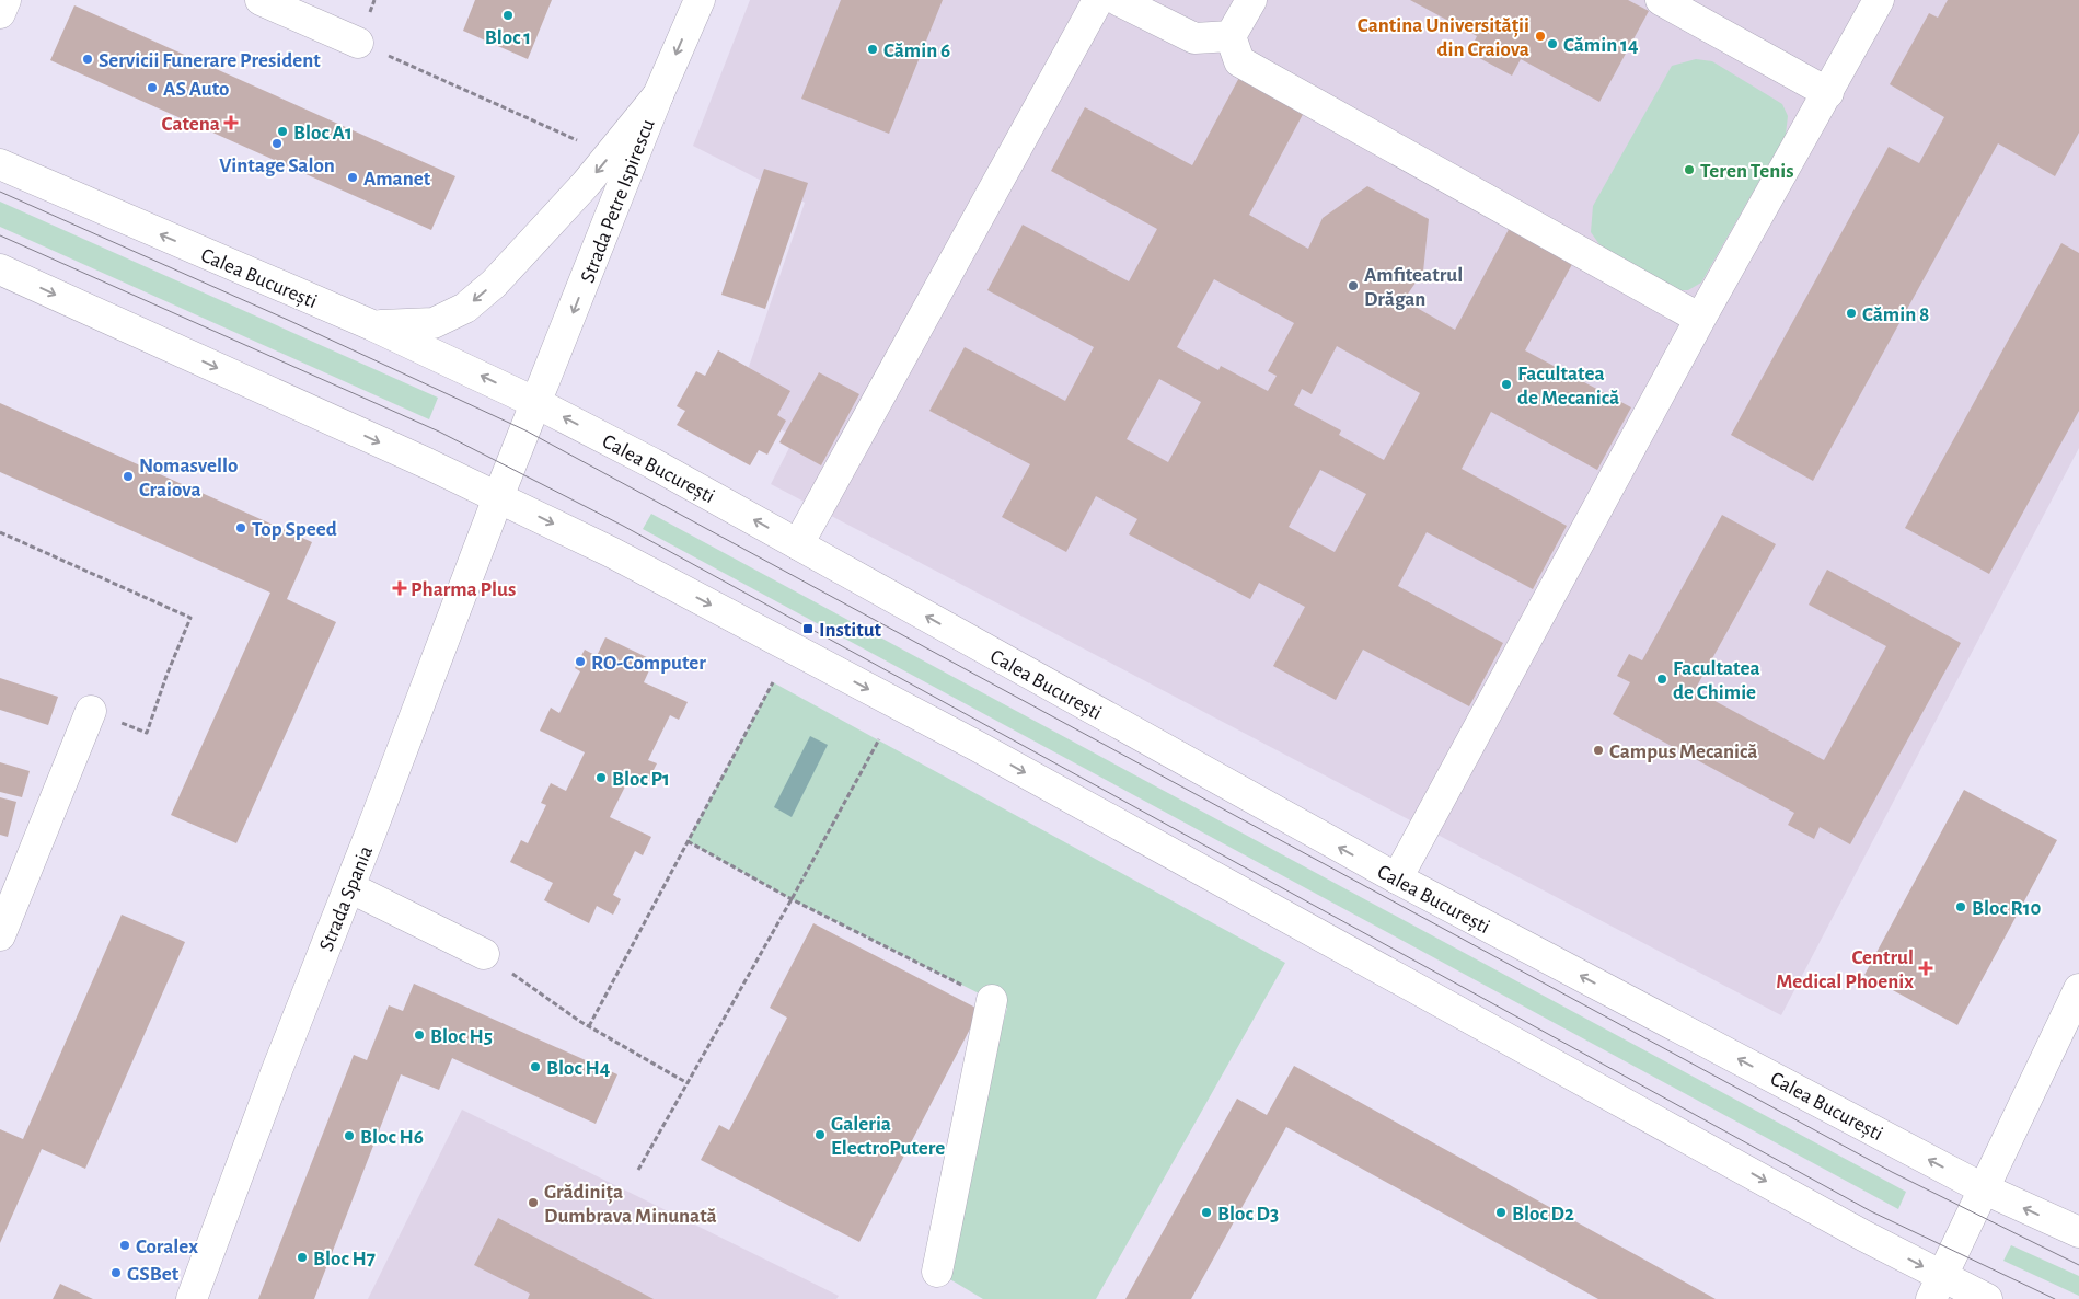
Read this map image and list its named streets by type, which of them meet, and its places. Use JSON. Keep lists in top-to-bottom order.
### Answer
{
  "streets": {
    "main road": ["Strada Petre Ispirescu", "Calea București", "Strada Spania"]
  },
  "crossings": [
    ["Strada Petre Ispirescu", "Calea București"],
    ["Strada Petre Ispirescu", "Strada Spania"]
  ],
  "one_way": ["Strada Petre Ispirescu"],
  "places": {
    "other": [
      "Bloc 1",
      "Cantina Universității din Craiova",
      "Cămin 14",
      "Cămin 6",
      "Servicii Funerare President",
      "AS Auto",
      "Bloc A1",
      "Vintage Salon",
      "Teren Tenis",
      "Amanet",
      "Amfiteatrul Drăgan",
      "Cămin 8",
      "Facultatea de Mecanică",
      "Nomasvello Craiova",
      "Top Speed",
      "RO-Computer",
      "Facultatea de Chimie",
      "Campus Mecanică",
      "Bloc P1",
      "Bloc R10",
      "Bloc H5",
      "Bloc H4",
      "Galeria ElectroPutere",
      "Bloc H6",
      "Grădinița Dumbrava Minunată",
      "Bloc D3",
      "Bloc D2",
      "Coralex",
      "Bloc H7",
      "GSBet"
    ],
    "health": ["Catena", "Pharma Plus", "Centrul Medical Phoenix"],
    "transit": ["Institut"]
  }
}
